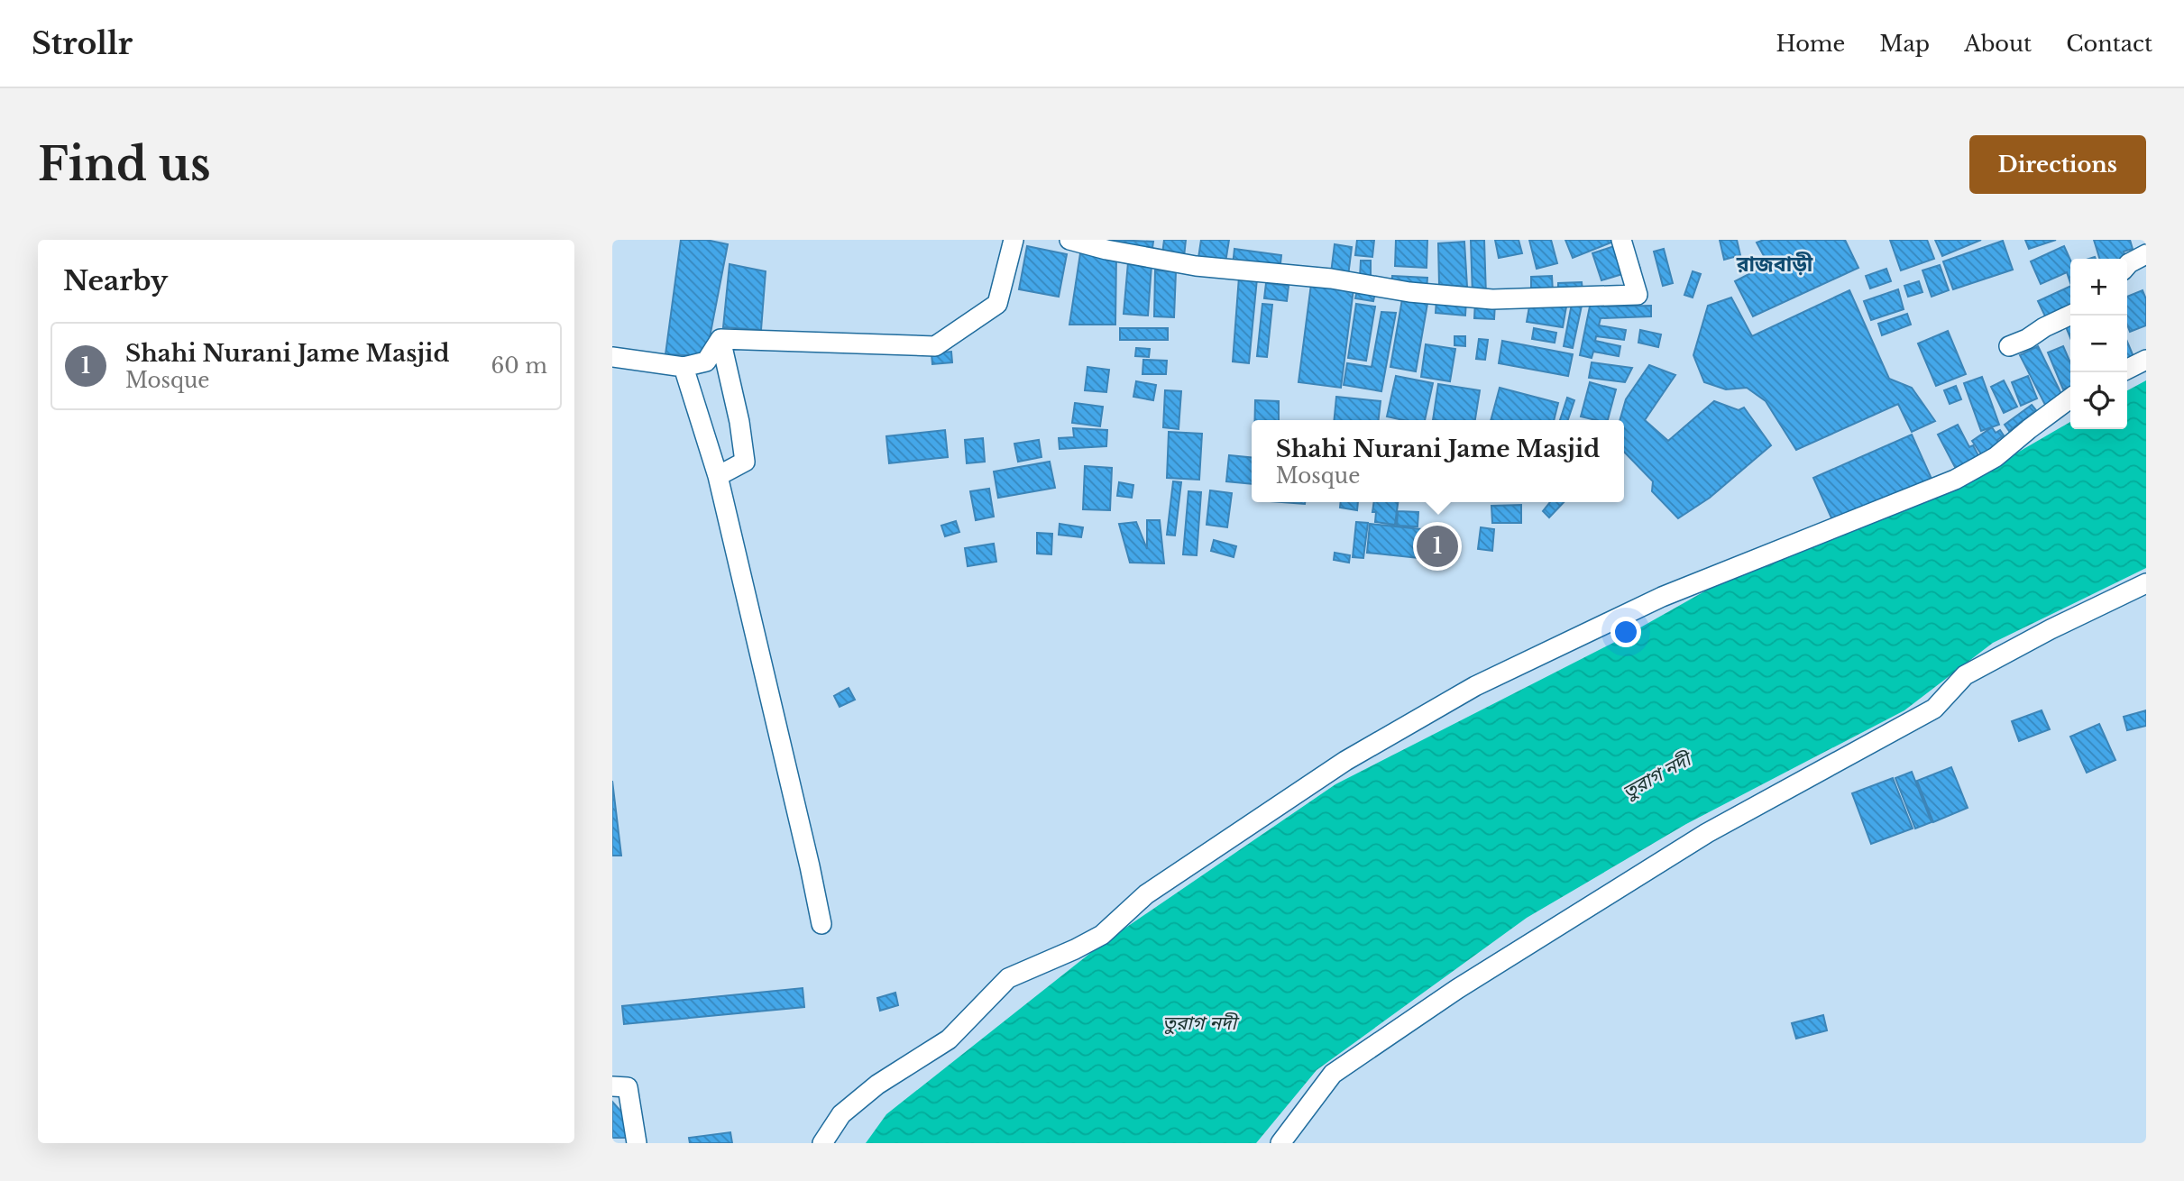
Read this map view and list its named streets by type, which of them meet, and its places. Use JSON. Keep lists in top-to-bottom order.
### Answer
{
  "districts": ["রাজবাড়ী"],
  "water": ["তুরাগ নদী"],
  "page": {
    "header": "Strollr",
    "nav": [
      "Home",
      "Map",
      "About",
      "Contact"
    ],
    "buttons": "Directions",
    "title": "Find us",
    "heading": "Nearby",
    "map_buttons": ["+", "−"],
    "list": [
      {
        "mark": "1",
        "name": "Shahi Nurani Jame Masjid",
        "note": "Mosque",
        "value": "60 m"
      }
    ],
    "popup": ["Shahi Nurani Jame Masjid", "Mosque"],
    "pins": "1"
  }
}
